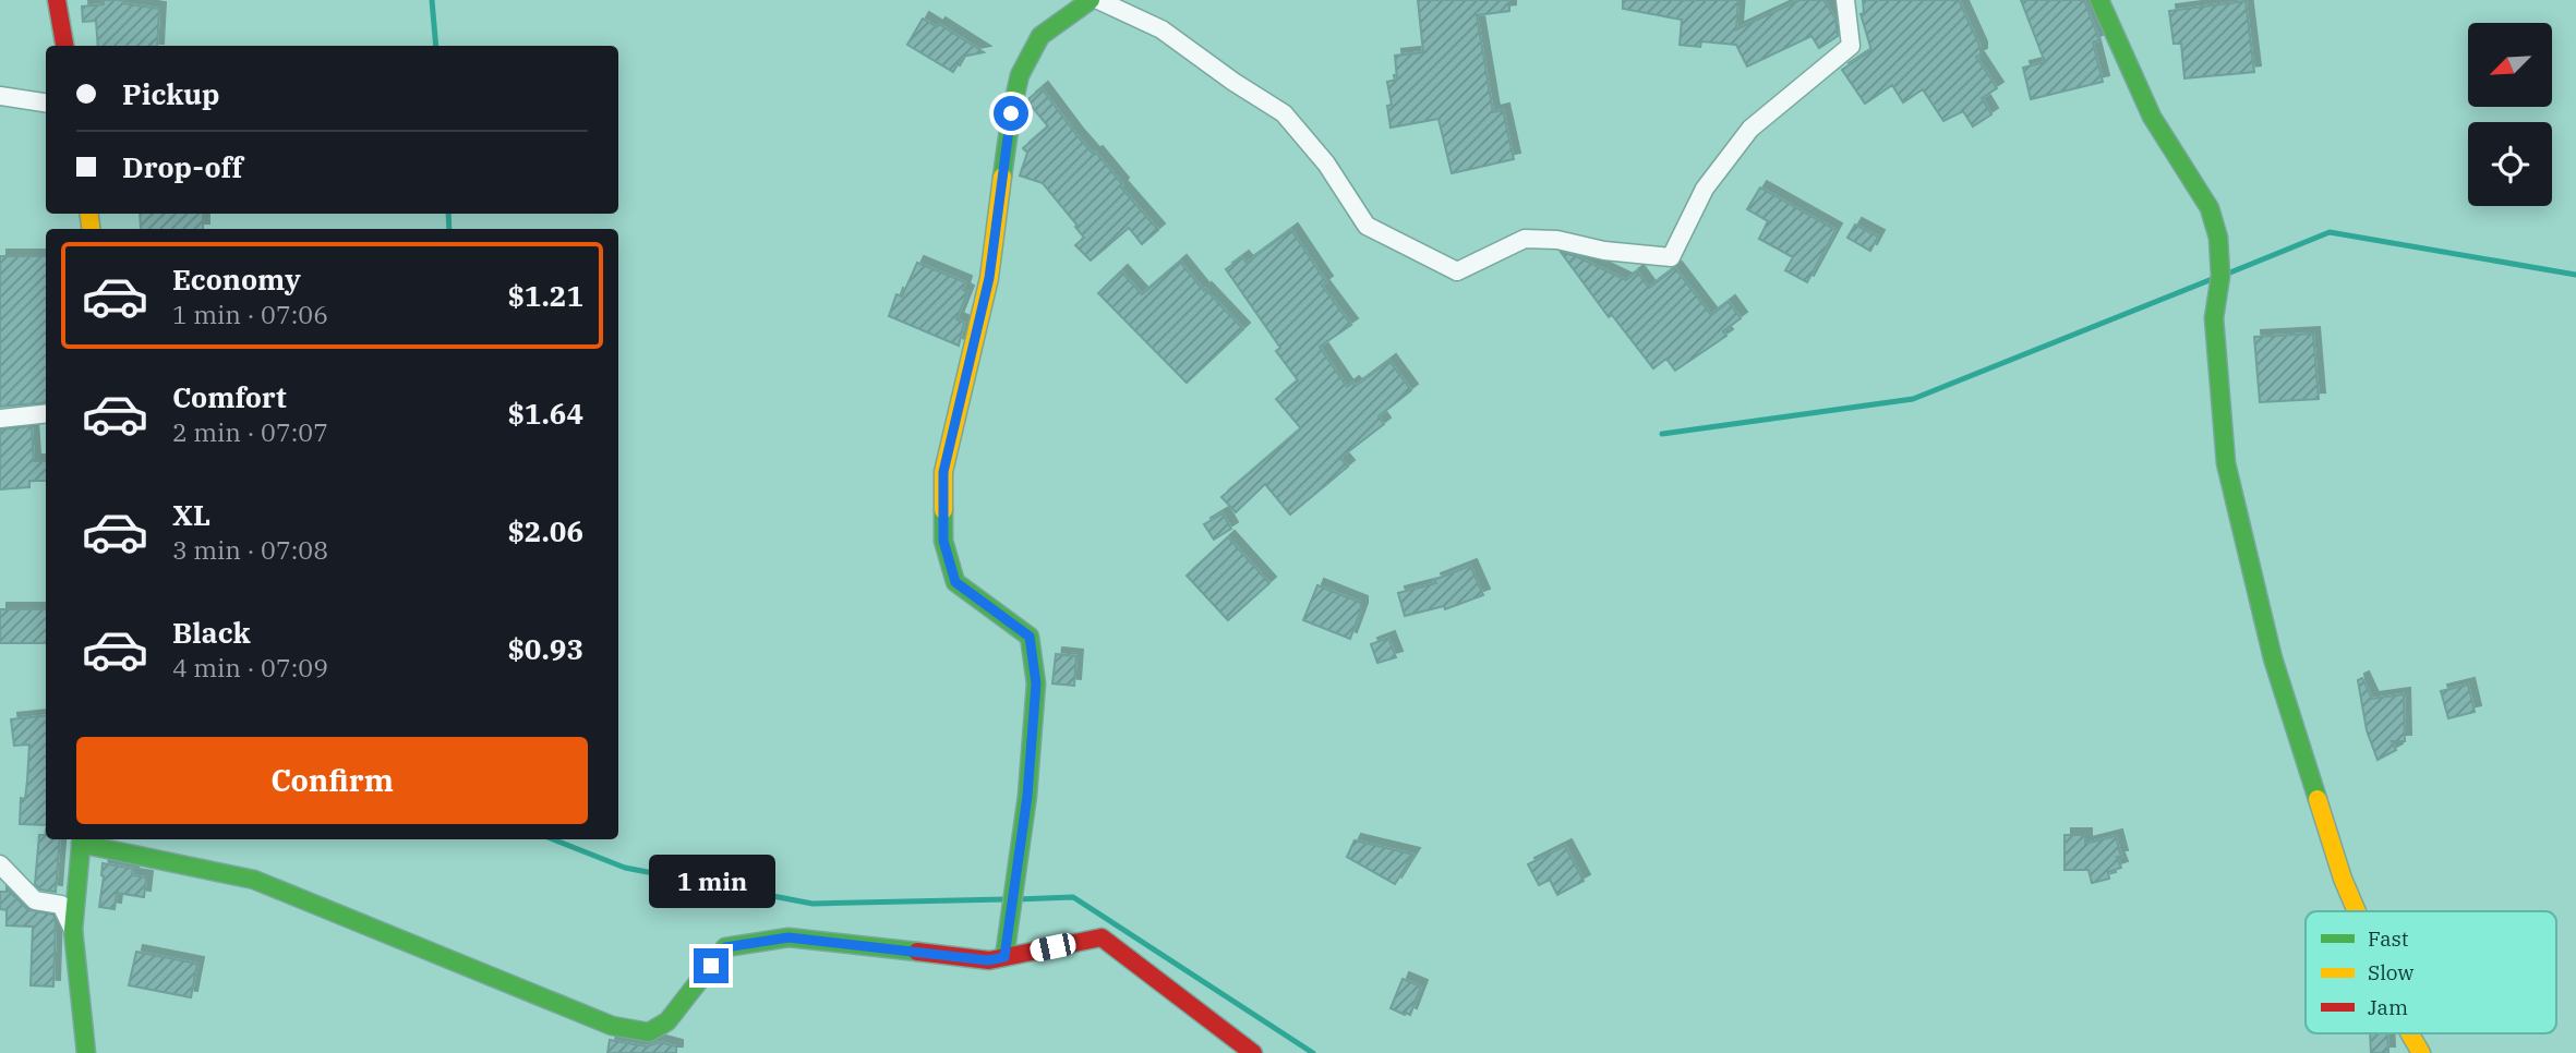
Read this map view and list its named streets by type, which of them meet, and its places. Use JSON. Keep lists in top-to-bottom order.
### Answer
{
  "legend": ["Fast", "Slow", "Jam"],
  "north": "bottom left",
  "page": {
    "banner": ["Pickup", "Drop-off"],
    "list": [
      {
        "name": "Economy",
        "note": "1 min · 07:06",
        "value": "$1.21"
      },
      {
        "name": "Comfort",
        "note": "2 min · 07:07",
        "value": "$1.64"
      },
      {
        "name": "XL",
        "note": "3 min · 07:08",
        "value": "$2.06"
      },
      {
        "name": "Black",
        "note": "4 min · 07:09",
        "value": "$0.93"
      }
    ],
    "buttons": "Confirm",
    "bubble": "1 min"
  }
}
